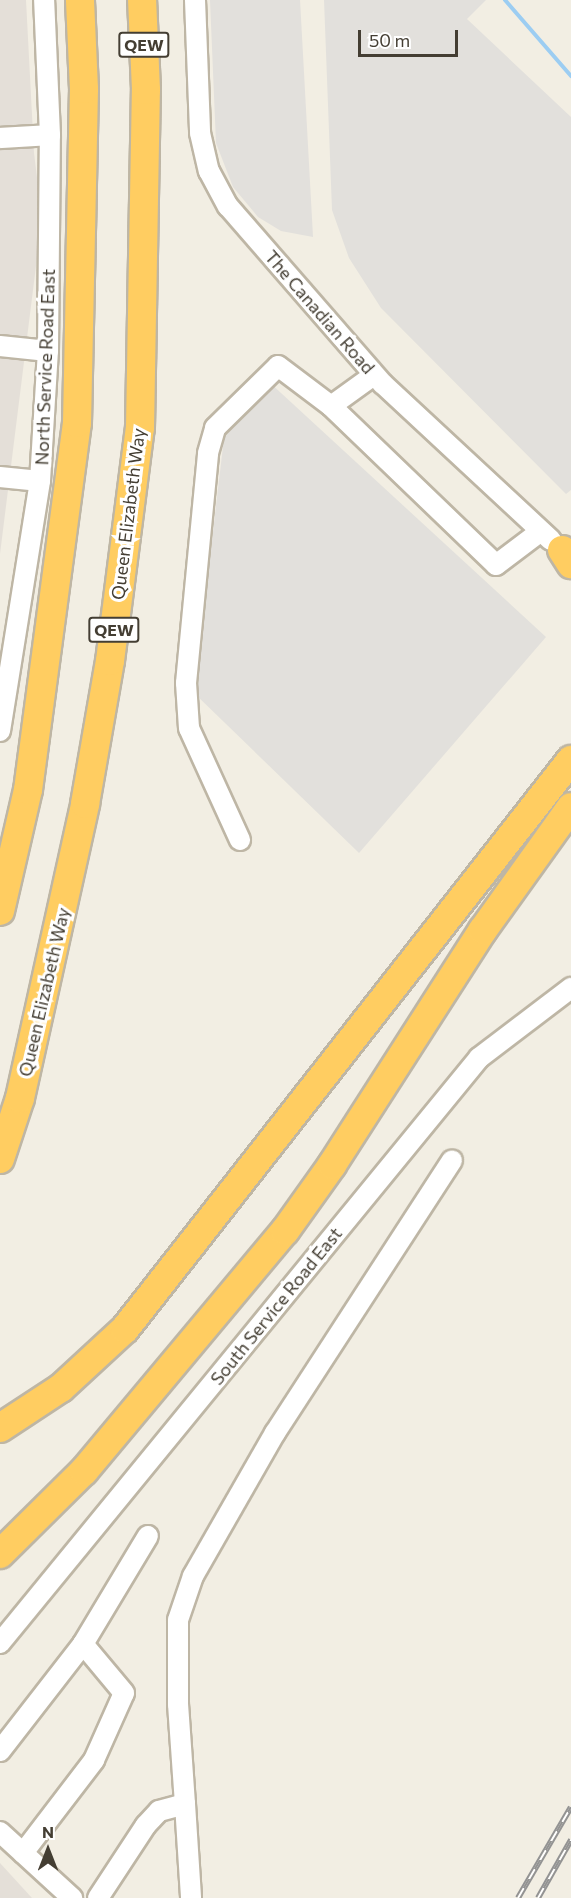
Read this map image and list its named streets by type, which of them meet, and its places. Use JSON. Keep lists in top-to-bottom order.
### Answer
{
  "streets": {
    "highway": ["QEW", "Queen Elizabeth Way"],
    "street": ["The Canadian Road", "North Service Road East", "South Service Road East"]
  },
  "scale_bar": "50 m",
  "north": "top"
}
